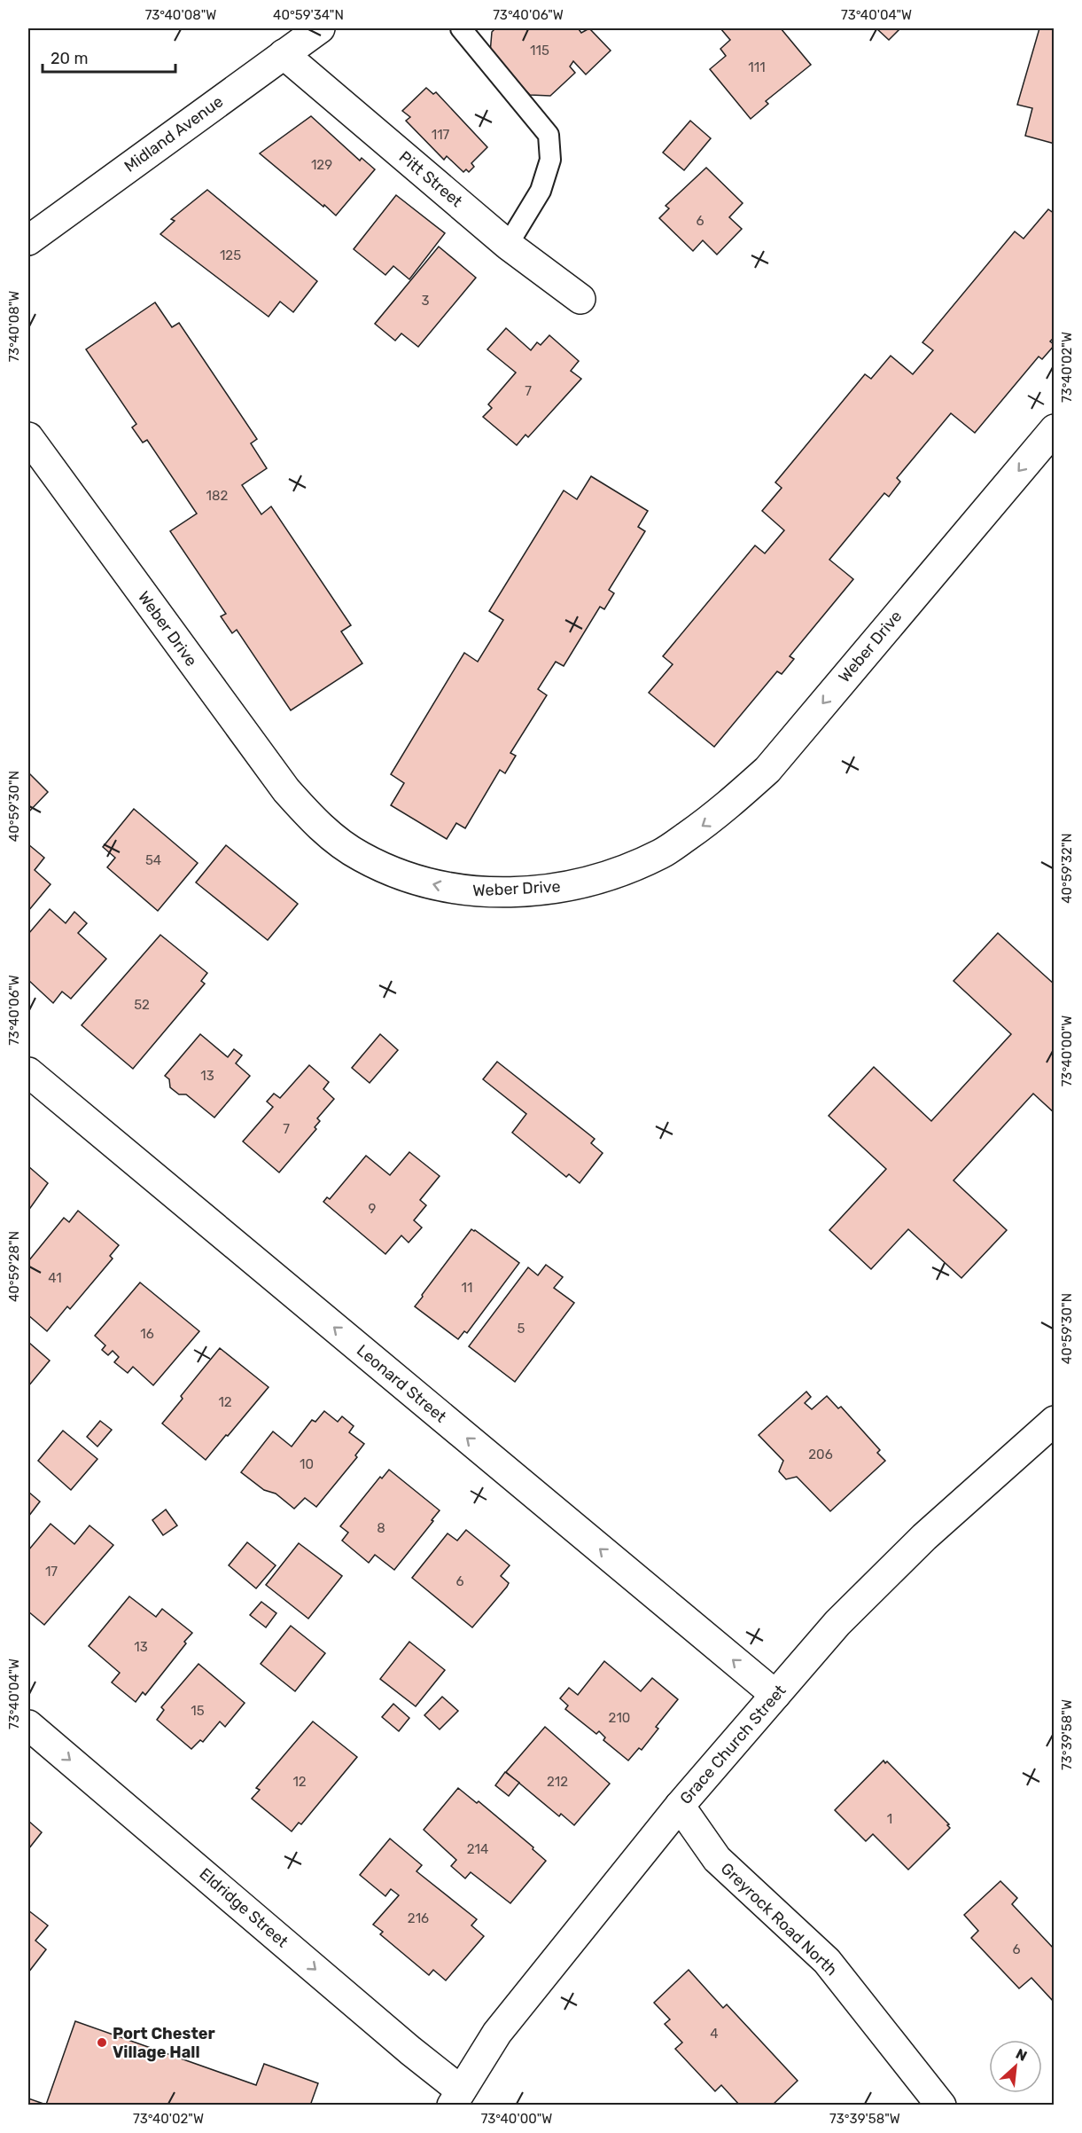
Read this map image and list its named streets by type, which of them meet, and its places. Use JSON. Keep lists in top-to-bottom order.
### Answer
{
  "streets": {
    "street": [
      "Midland Avenue",
      "Pitt Street",
      "Weber Drive",
      "Leonard Street",
      "Grace Church Street",
      "Eldridge Street",
      "Greyrock Road North"
    ]
  },
  "crossings": [
    ["Midland Avenue", "Pitt Street"],
    ["Leonard Street", "Grace Church Street"],
    ["Grace Church Street", "Eldridge Street"],
    ["Grace Church Street", "Greyrock Road North"]
  ],
  "one_way": ["Leonard Street", "Eldridge Street"],
  "places": ["Port Chester Village Hall"],
  "house_numbers": [
    "115",
    "111",
    "117",
    "129",
    "6",
    "125",
    "3",
    "7",
    "182",
    "54",
    "52",
    "13",
    "7",
    "9",
    "41",
    "11",
    "5",
    "16",
    "12",
    "206",
    "10",
    "8",
    "17",
    "6",
    "13",
    "15",
    "210",
    "12",
    "212",
    "1",
    "214",
    "216",
    "6",
    "4"
  ],
  "scale_bar": "20 m",
  "north": "top right",
  "coordinates": [
    "73°40'08\"W",
    "40°59'34\"N",
    "73°40'06\"W",
    "73°40'04\"W",
    "73°40'02\"W",
    "40°59'30\"N",
    "40°59'32\"N",
    "73°40'00\"W",
    "40°59'28\"N",
    "73°39'58\"W"
  ]
}
